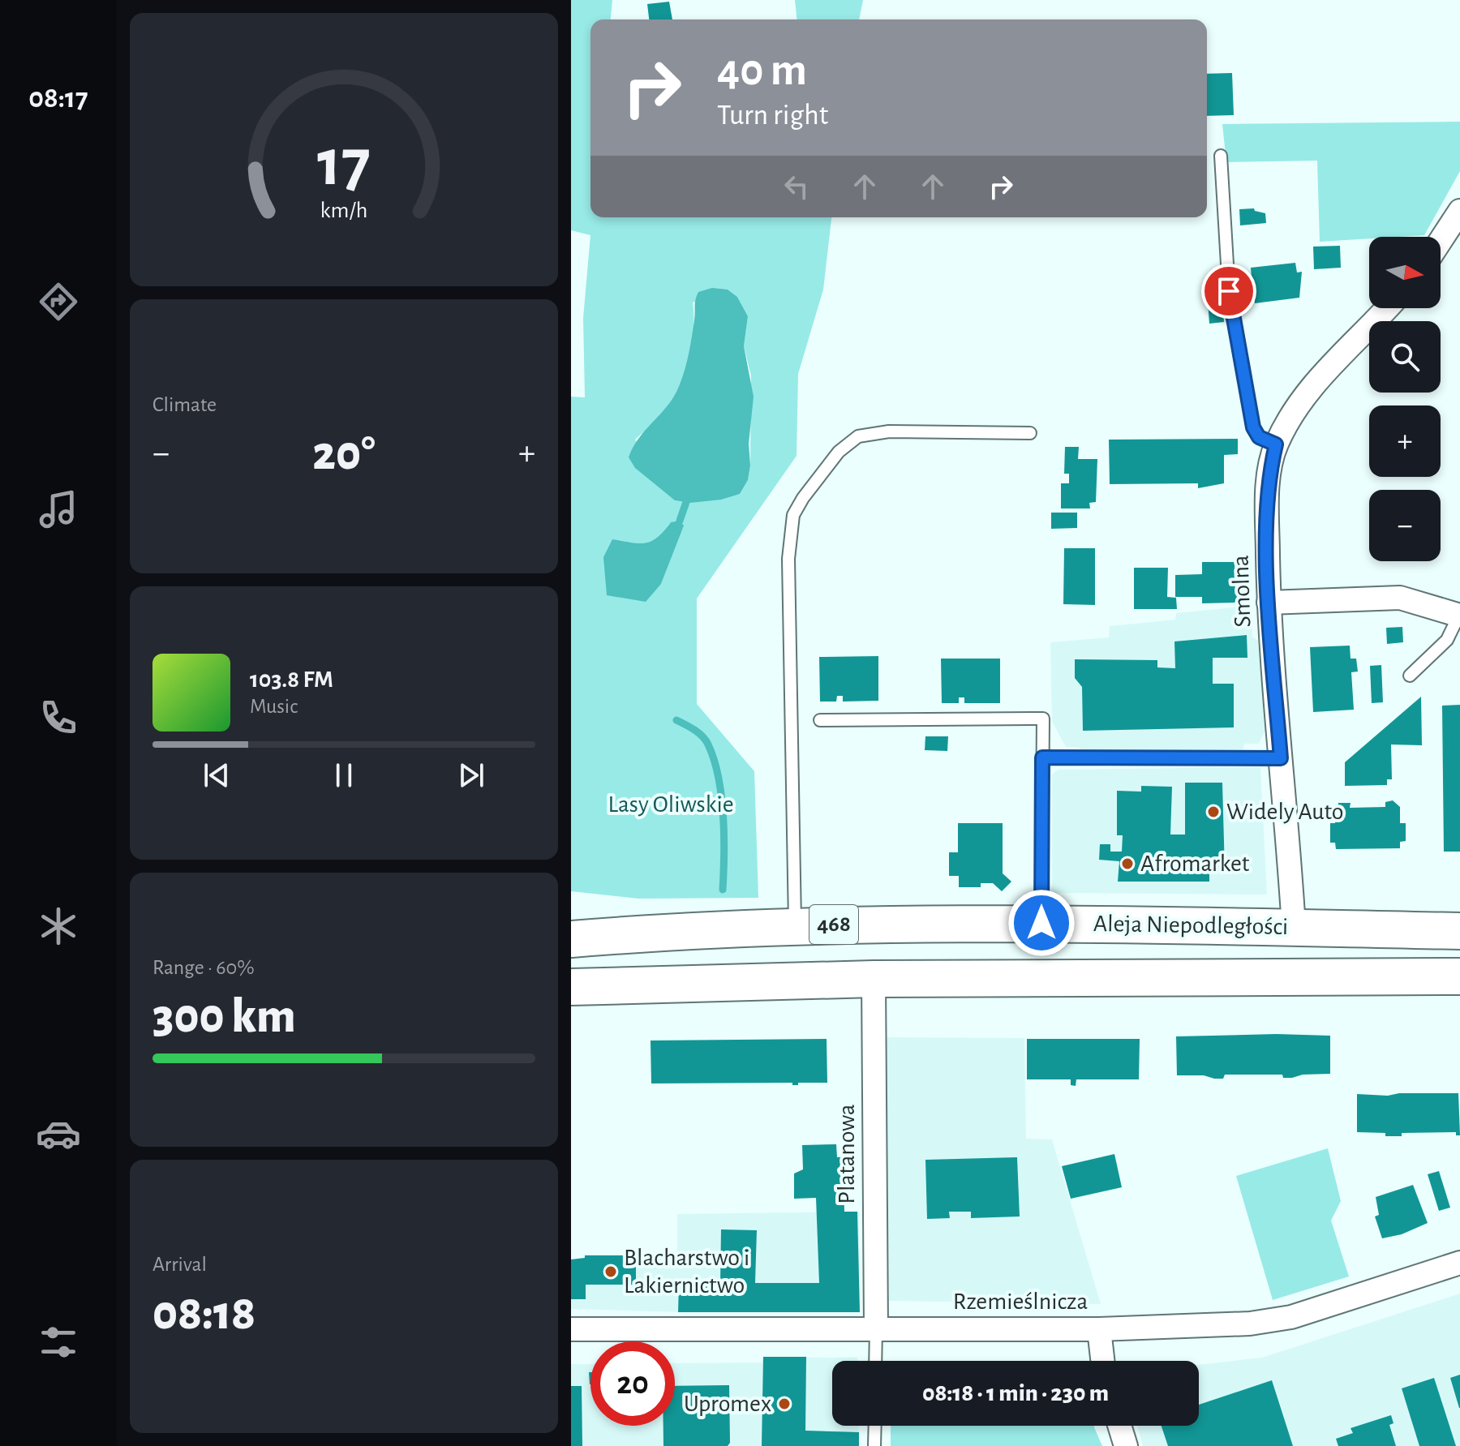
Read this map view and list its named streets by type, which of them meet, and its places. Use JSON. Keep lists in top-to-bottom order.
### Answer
{
  "streets": {
    "main road": ["468", "Aleja Niepodległości"],
    "street": ["Smolna", "Platanowa", "Rzemieślnicza"]
  },
  "crossings": [
    ["Smolna", "Aleja Niepodległości"],
    ["Aleja Niepodległości", "Platanowa"],
    ["Platanowa", "Rzemieślnicza"]
  ],
  "parks": ["Lasy Oliwskie"],
  "places": [
    "Widely Auto",
    "Afromarket",
    "Blacharstwo i Lakiernictwo",
    "Upromex"
  ],
  "north": "right",
  "page": {
    "tabs": "08:17",
    "turn": ["40 m", "Turn right"],
    "map_buttons": ["+", "−"],
    "tile": [
      "Climate",
      ["Range · 60%", "300 km"],
      ["Arrival", "08:18"]
    ],
    "heat": ["−", "20°", "+"],
    "song": ["103.8 FM", "Music"],
    "limit": "20",
    "trip": "08:18 · 1 min · 230 m",
    "gauge": ["17", "km/h"]
  }
}
